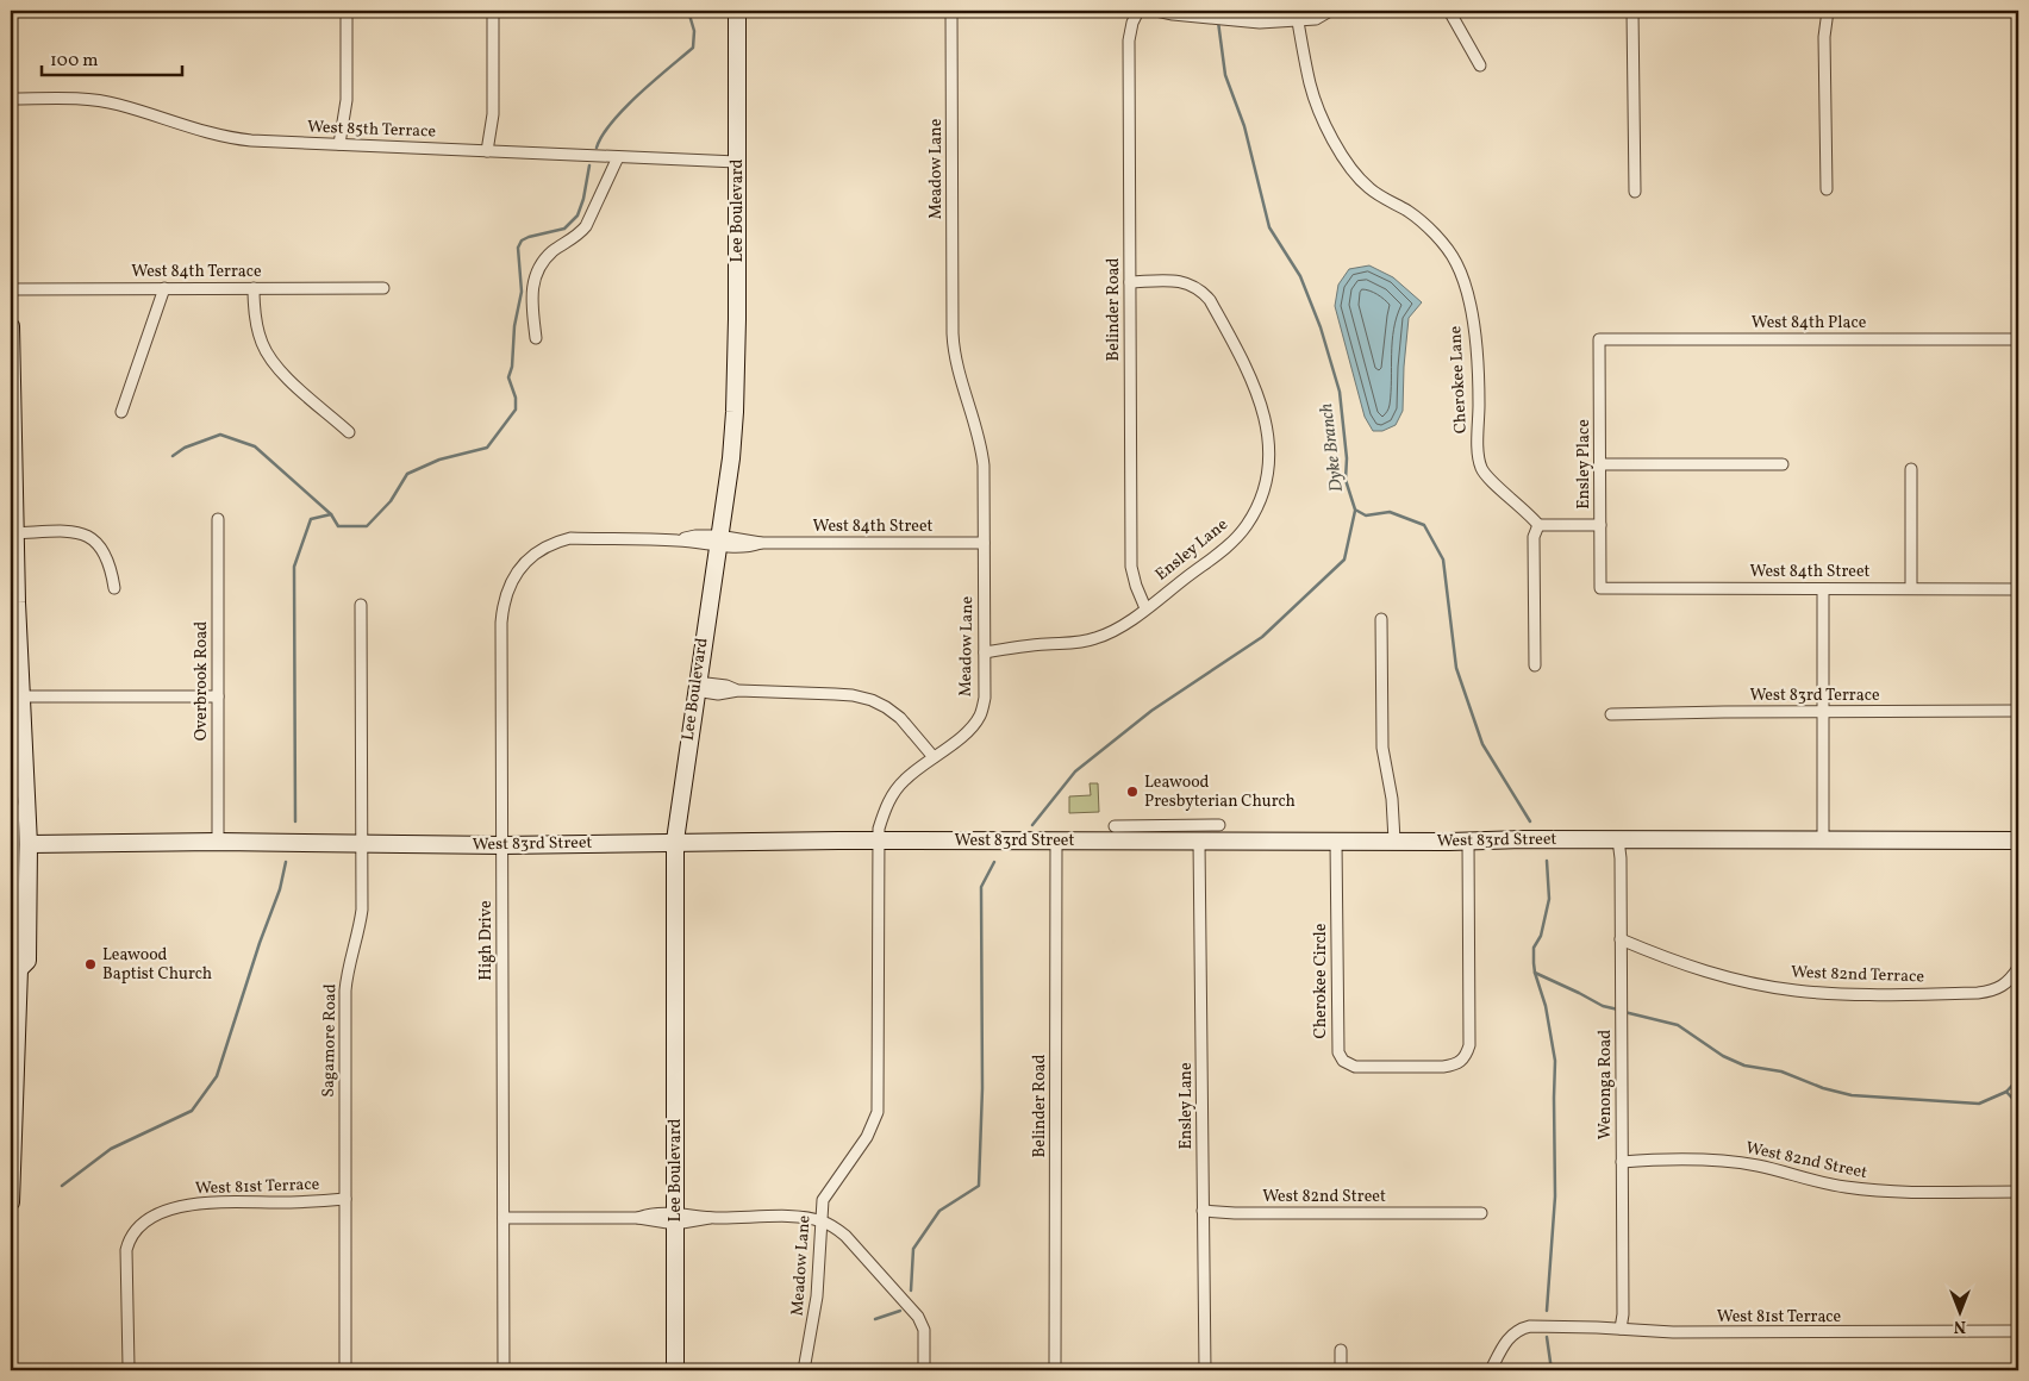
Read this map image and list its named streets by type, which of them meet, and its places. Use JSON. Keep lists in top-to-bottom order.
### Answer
{
  "streets": {
    "street": [
      "West 85th Terrace",
      "Meadow Lane",
      "Lee Boulevard",
      "West 84th Terrace",
      "Belinder Road",
      "West 84th Place",
      "Cherokee Lane",
      "Ensley Place",
      "West 84th Street",
      "Ensley Lane",
      "Overbrook Road",
      "West 83rd Terrace",
      "West 83rd Street",
      "High Drive",
      "West 82nd Terrace",
      "Cherokee Circle",
      "Sagamore Road",
      "Wenonga Road",
      "West 82nd Street",
      "West 81st Terrace"
    ]
  },
  "crossings": [
    ["West 85th Terrace", "Lee Boulevard"],
    ["Meadow Lane", "West 84th Street"],
    ["Meadow Lane", "Ensley Lane"],
    ["Meadow Lane", "West 83rd Street"],
    ["Lee Boulevard", "West 84th Street"],
    ["Lee Boulevard", "West 83rd Street"],
    ["Belinder Road", "Ensley Lane"],
    ["Belinder Road", "West 83rd Street"],
    ["West 84th Place", "Ensley Place"],
    ["Ensley Place", "West 84th Street"],
    ["West 84th Street", "High Drive"],
    ["Ensley Lane", "West 83rd Street"],
    ["Ensley Lane", "West 82nd Street"],
    ["Overbrook Road", "West 83rd Street"],
    ["West 83rd Street", "High Drive"],
    ["West 83rd Street", "Cherokee Circle"],
    ["West 83rd Street", "Sagamore Road"],
    ["West 83rd Street", "Wenonga Road"],
    ["West 82nd Terrace", "Wenonga Road"],
    ["Sagamore Road", "West 81st Terrace"],
    ["Wenonga Road", "West 82nd Street"],
    ["Wenonga Road", "West 81st Terrace"]
  ],
  "water": ["Dyke Branch"],
  "places": ["Leawood Presbyterian Church", "Leawood Baptist Church"],
  "scale_bar": "100 m",
  "north": "bottom"
}
